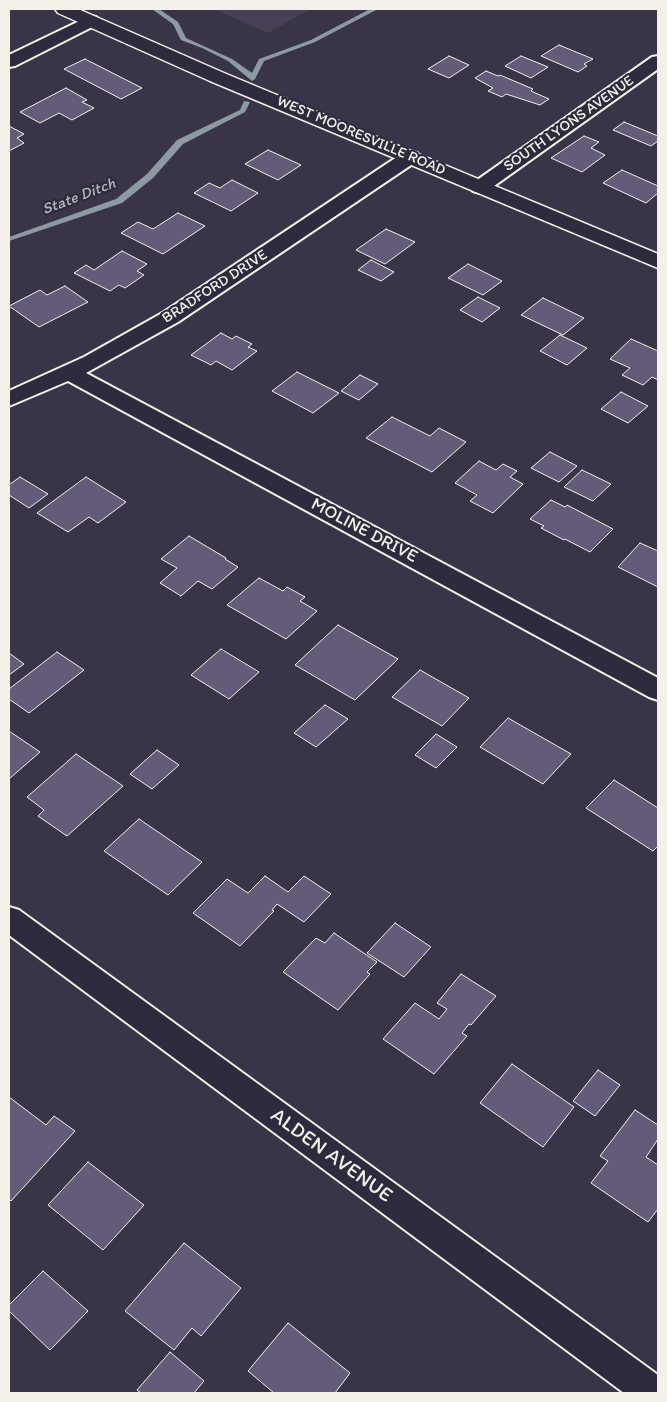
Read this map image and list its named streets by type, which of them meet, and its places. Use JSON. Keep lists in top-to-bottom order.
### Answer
{
  "streets": {
    "main road": ["WEST MOORESVILLE ROAD"],
    "street": [
      "SOUTH LYONS AVENUE",
      "BRADFORD DRIVE",
      "MOLINE DRIVE",
      "ALDEN AVENUE"
    ]
  },
  "crossings": [
    ["SOUTH LYONS AVENUE", "WEST MOORESVILLE ROAD"],
    ["WEST MOORESVILLE ROAD", "BRADFORD DRIVE"],
    ["BRADFORD DRIVE", "MOLINE DRIVE"]
  ],
  "water": ["State Ditch"]
}
